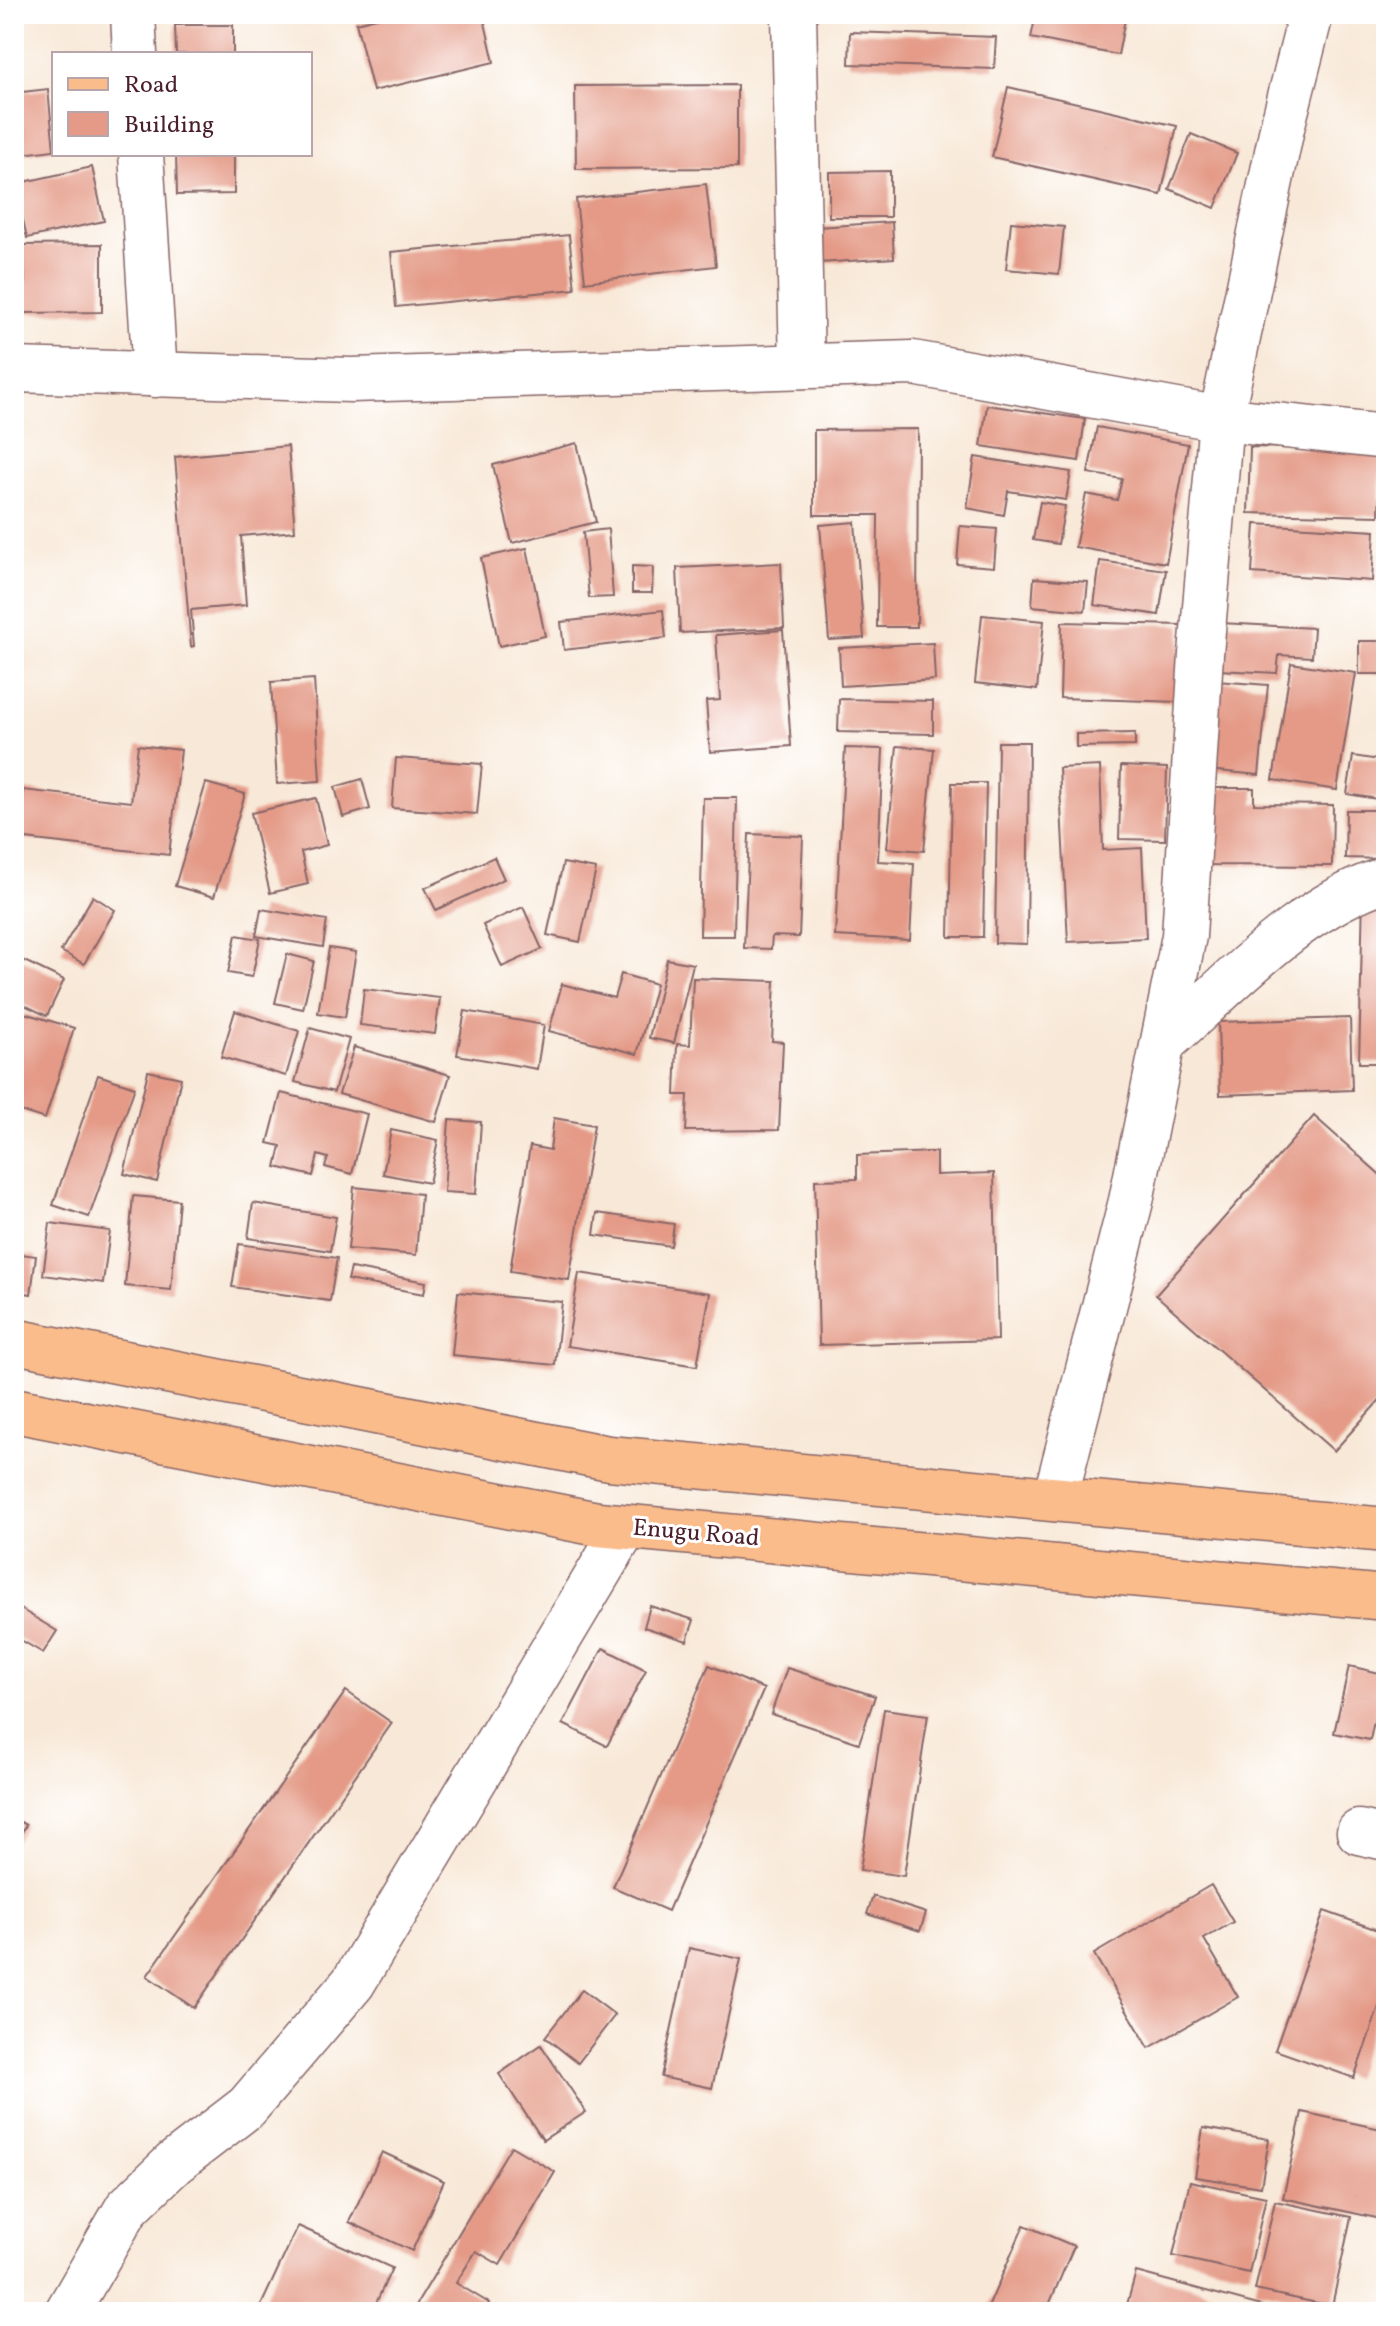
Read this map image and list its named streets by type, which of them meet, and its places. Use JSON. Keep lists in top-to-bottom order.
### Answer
{
  "streets": {
    "main road": ["Enugu Road"]
  },
  "legend": ["Road", "Building"]
}
